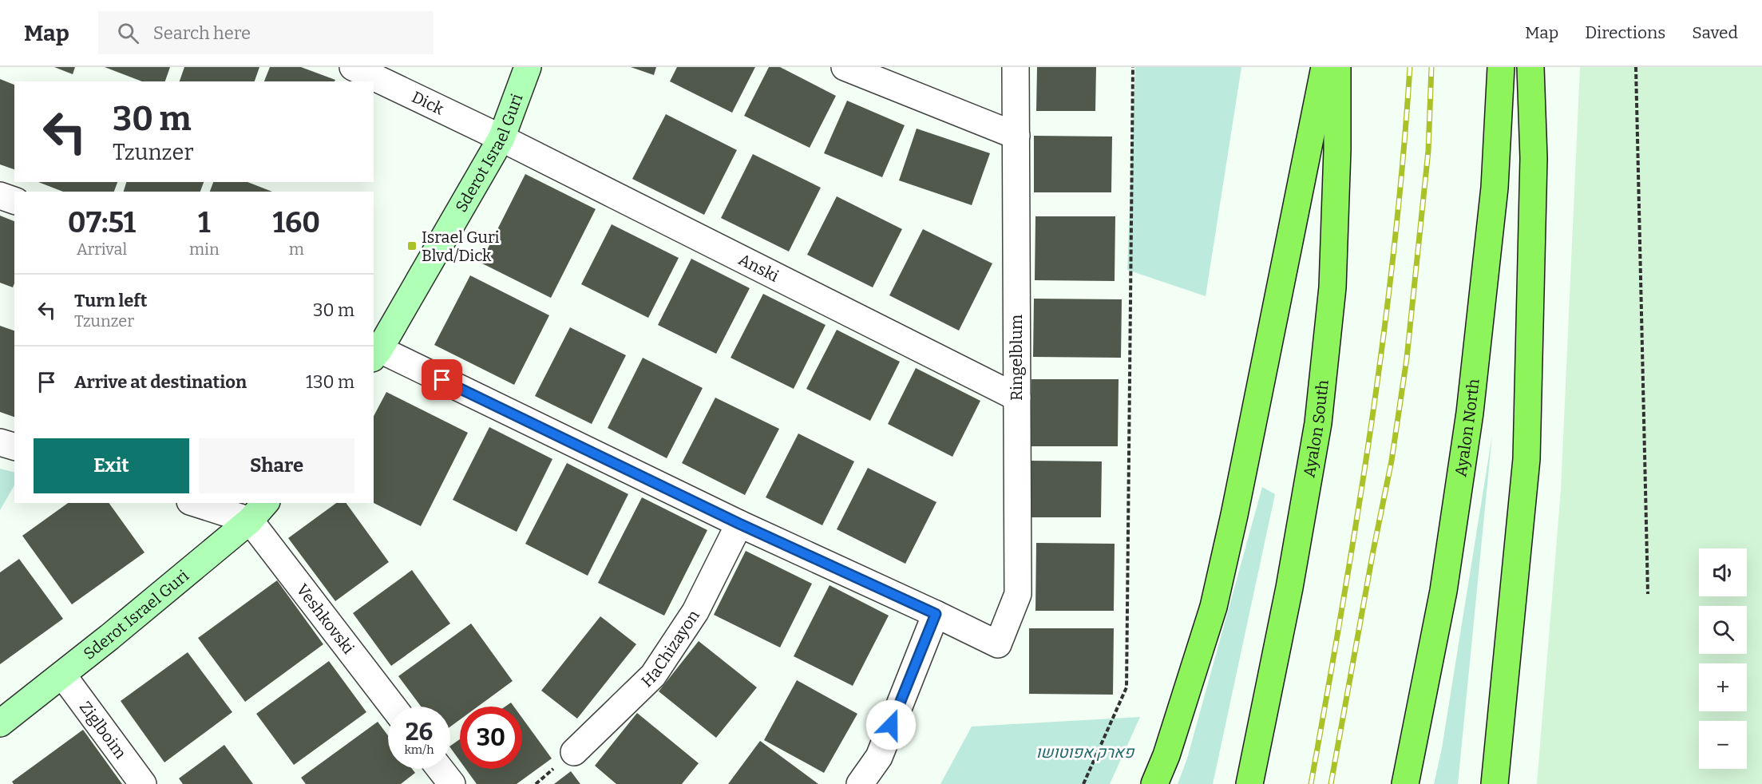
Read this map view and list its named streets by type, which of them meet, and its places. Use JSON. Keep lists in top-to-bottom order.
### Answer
{
  "streets": {
    "highway": ["Ayalon North", "Ayalon South"],
    "street": [
      "Dick",
      "Sderot Israel Guri",
      "Anski",
      "Ringelblum",
      "Veshkovski",
      "HaChizayon",
      "Ziglboim"
    ]
  },
  "crossings": [
    ["Dick", "Sderot Israel Guri"],
    ["Dick", "Anski"],
    ["Sderot Israel Guri", "Anski"],
    ["Sderot Israel Guri", "Veshkovski"],
    ["Sderot Israel Guri", "Ziglboim"],
    ["Anski", "Ringelblum"]
  ],
  "parks": ["פארק אפוטושו"],
  "places": {
    "transit": ["Israel Guri Blvd/Dick"]
  },
  "page": {
    "header": "Map",
    "search": "Search here",
    "nav": ["Map", "Directions", "Saved"],
    "turn": ["30 m", "Tzunzer"],
    "eta": [
      "07:51",
      "Arrival",
      "1",
      "min",
      "160",
      "m"
    ],
    "list": [
      {
        "name": "Turn left",
        "note": "Tzunzer",
        "value": "30 m"
      },
      {
        "name": "Arrive at destination",
        "value": "130 m"
      }
    ],
    "buttons": ["Exit", "Share"],
    "map_buttons": ["+", "−"],
    "speed": "26 km/h",
    "limit": "30"
  }
}
